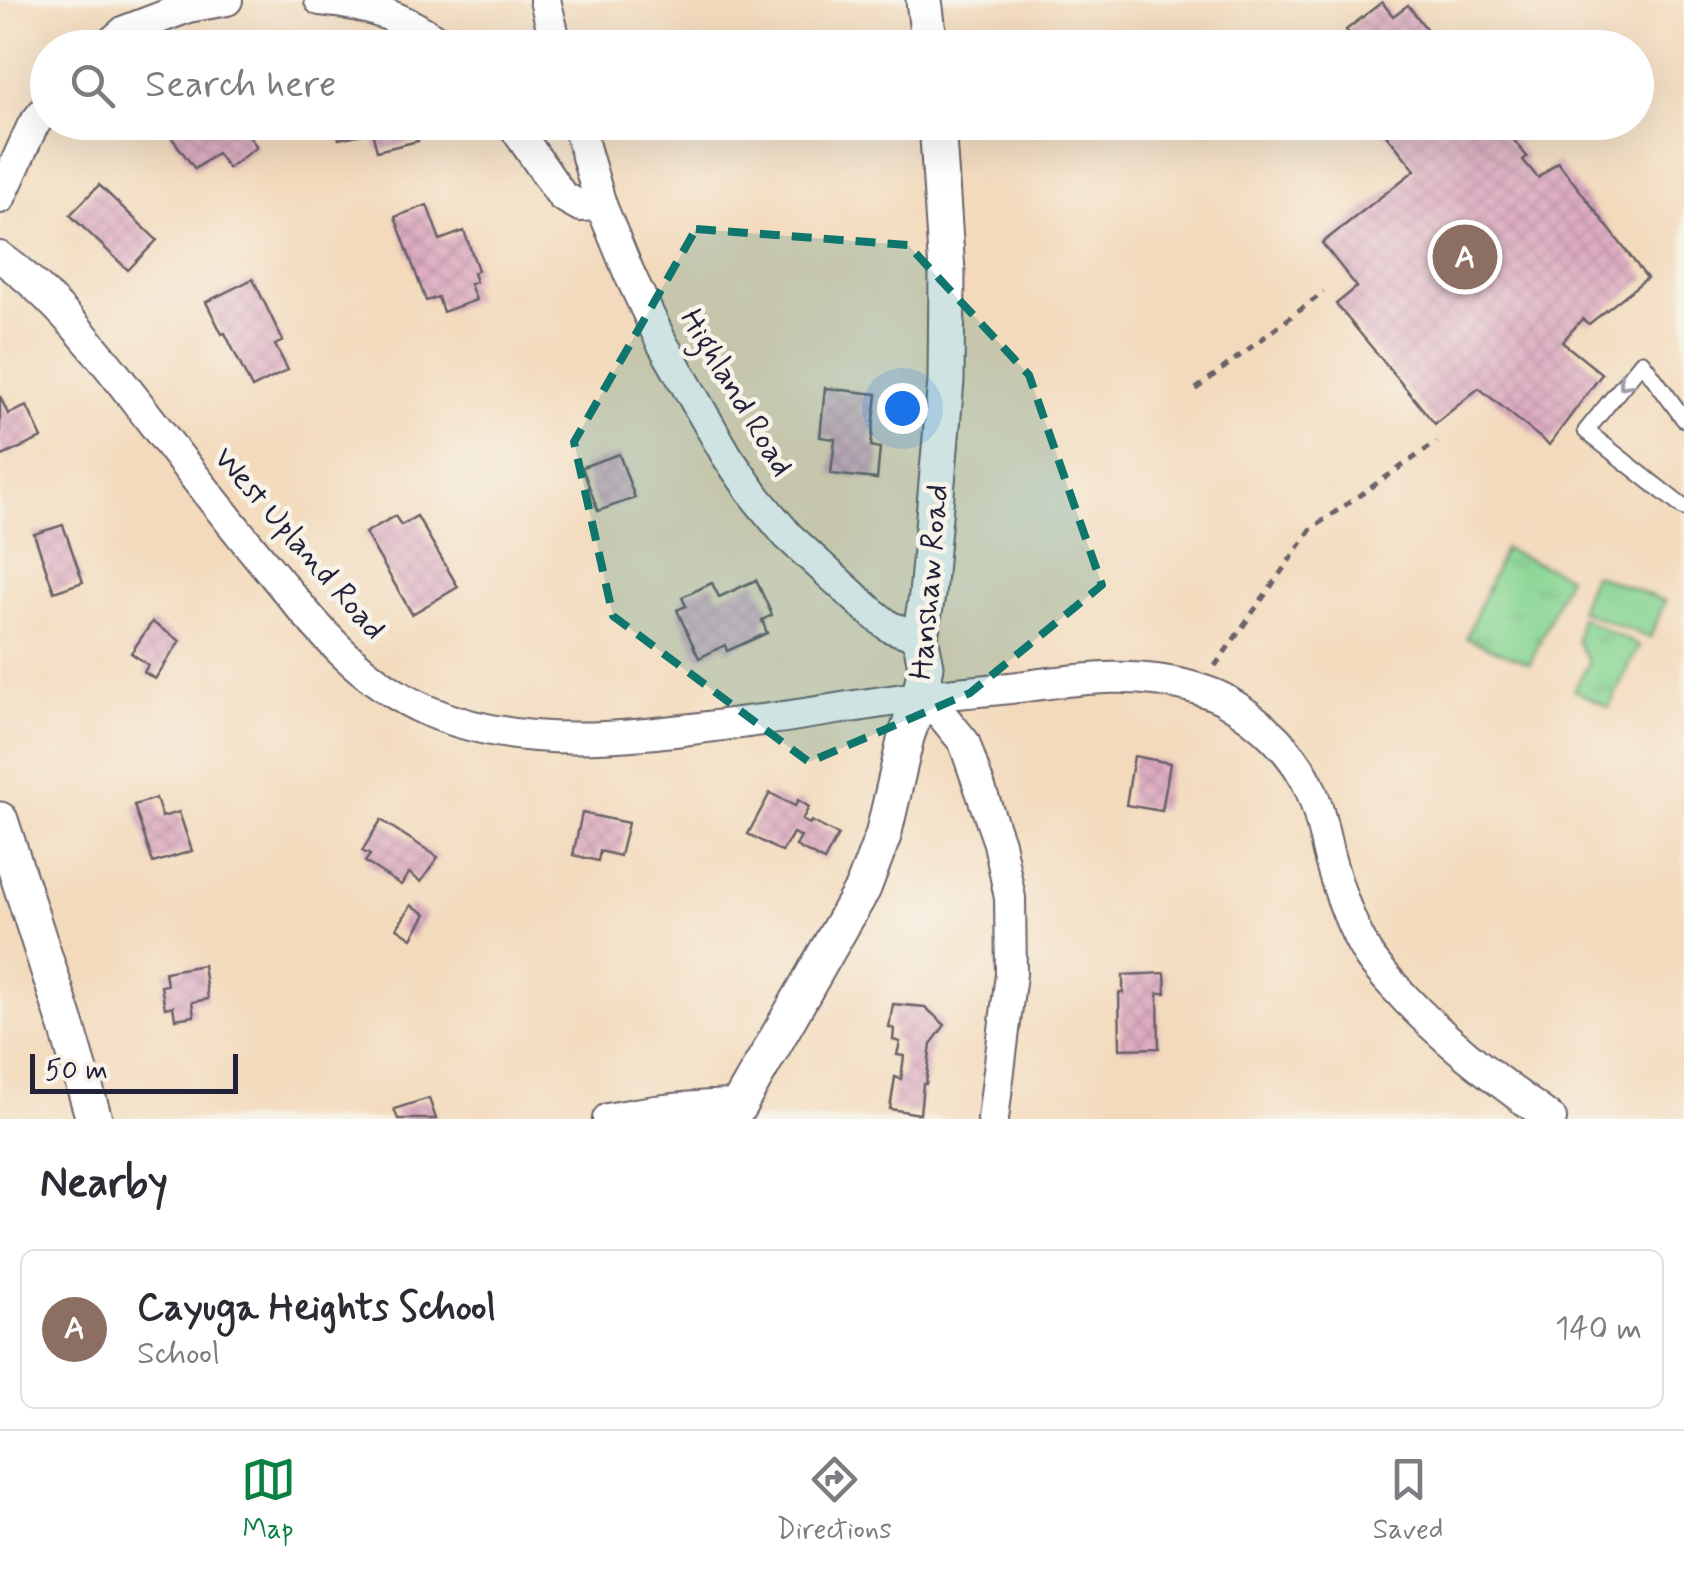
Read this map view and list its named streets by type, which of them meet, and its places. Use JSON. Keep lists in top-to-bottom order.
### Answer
{
  "streets": {
    "street": ["Highland Road", "West Upland Road", "Hanshaw Road"]
  },
  "crossings": [
    ["Highland Road", "Hanshaw Road"],
    ["West Upland Road", "Hanshaw Road"]
  ],
  "scale_bar": "50 m",
  "page": {
    "search": "Search here",
    "pins": "A",
    "scale": "50 m",
    "heading": "Nearby",
    "list": [
      {
        "mark": "A",
        "name": "Cayuga Heights School",
        "note": "School",
        "value": "140 m"
      }
    ],
    "nav": ["Map", "Directions", "Saved"]
  }
}
